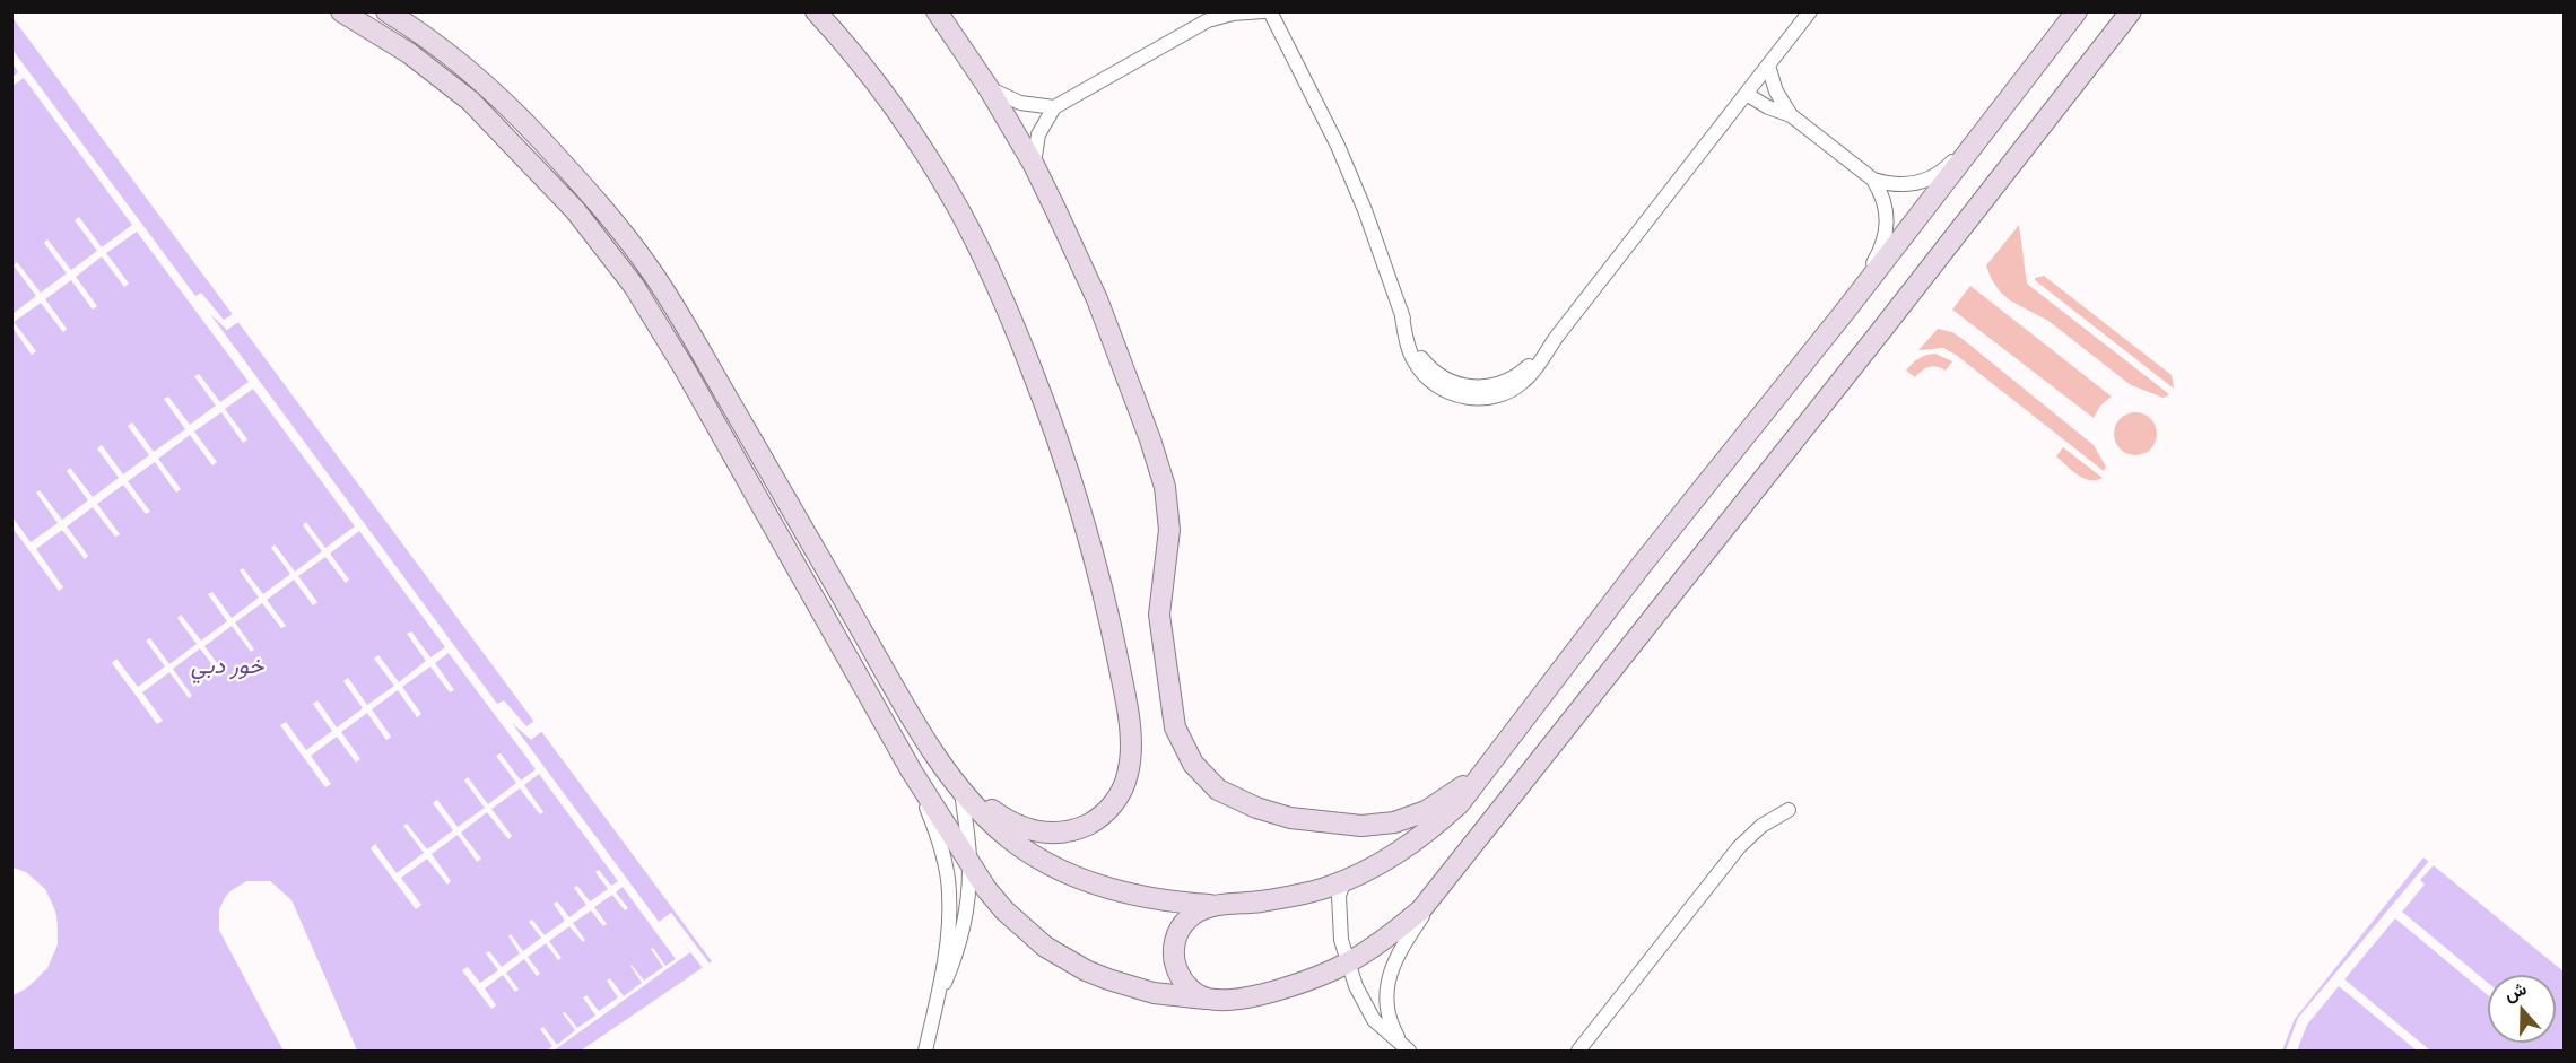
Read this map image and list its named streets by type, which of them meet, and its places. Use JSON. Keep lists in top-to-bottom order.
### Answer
{
  "water": ["خور دبي"],
  "north": "top"
}
